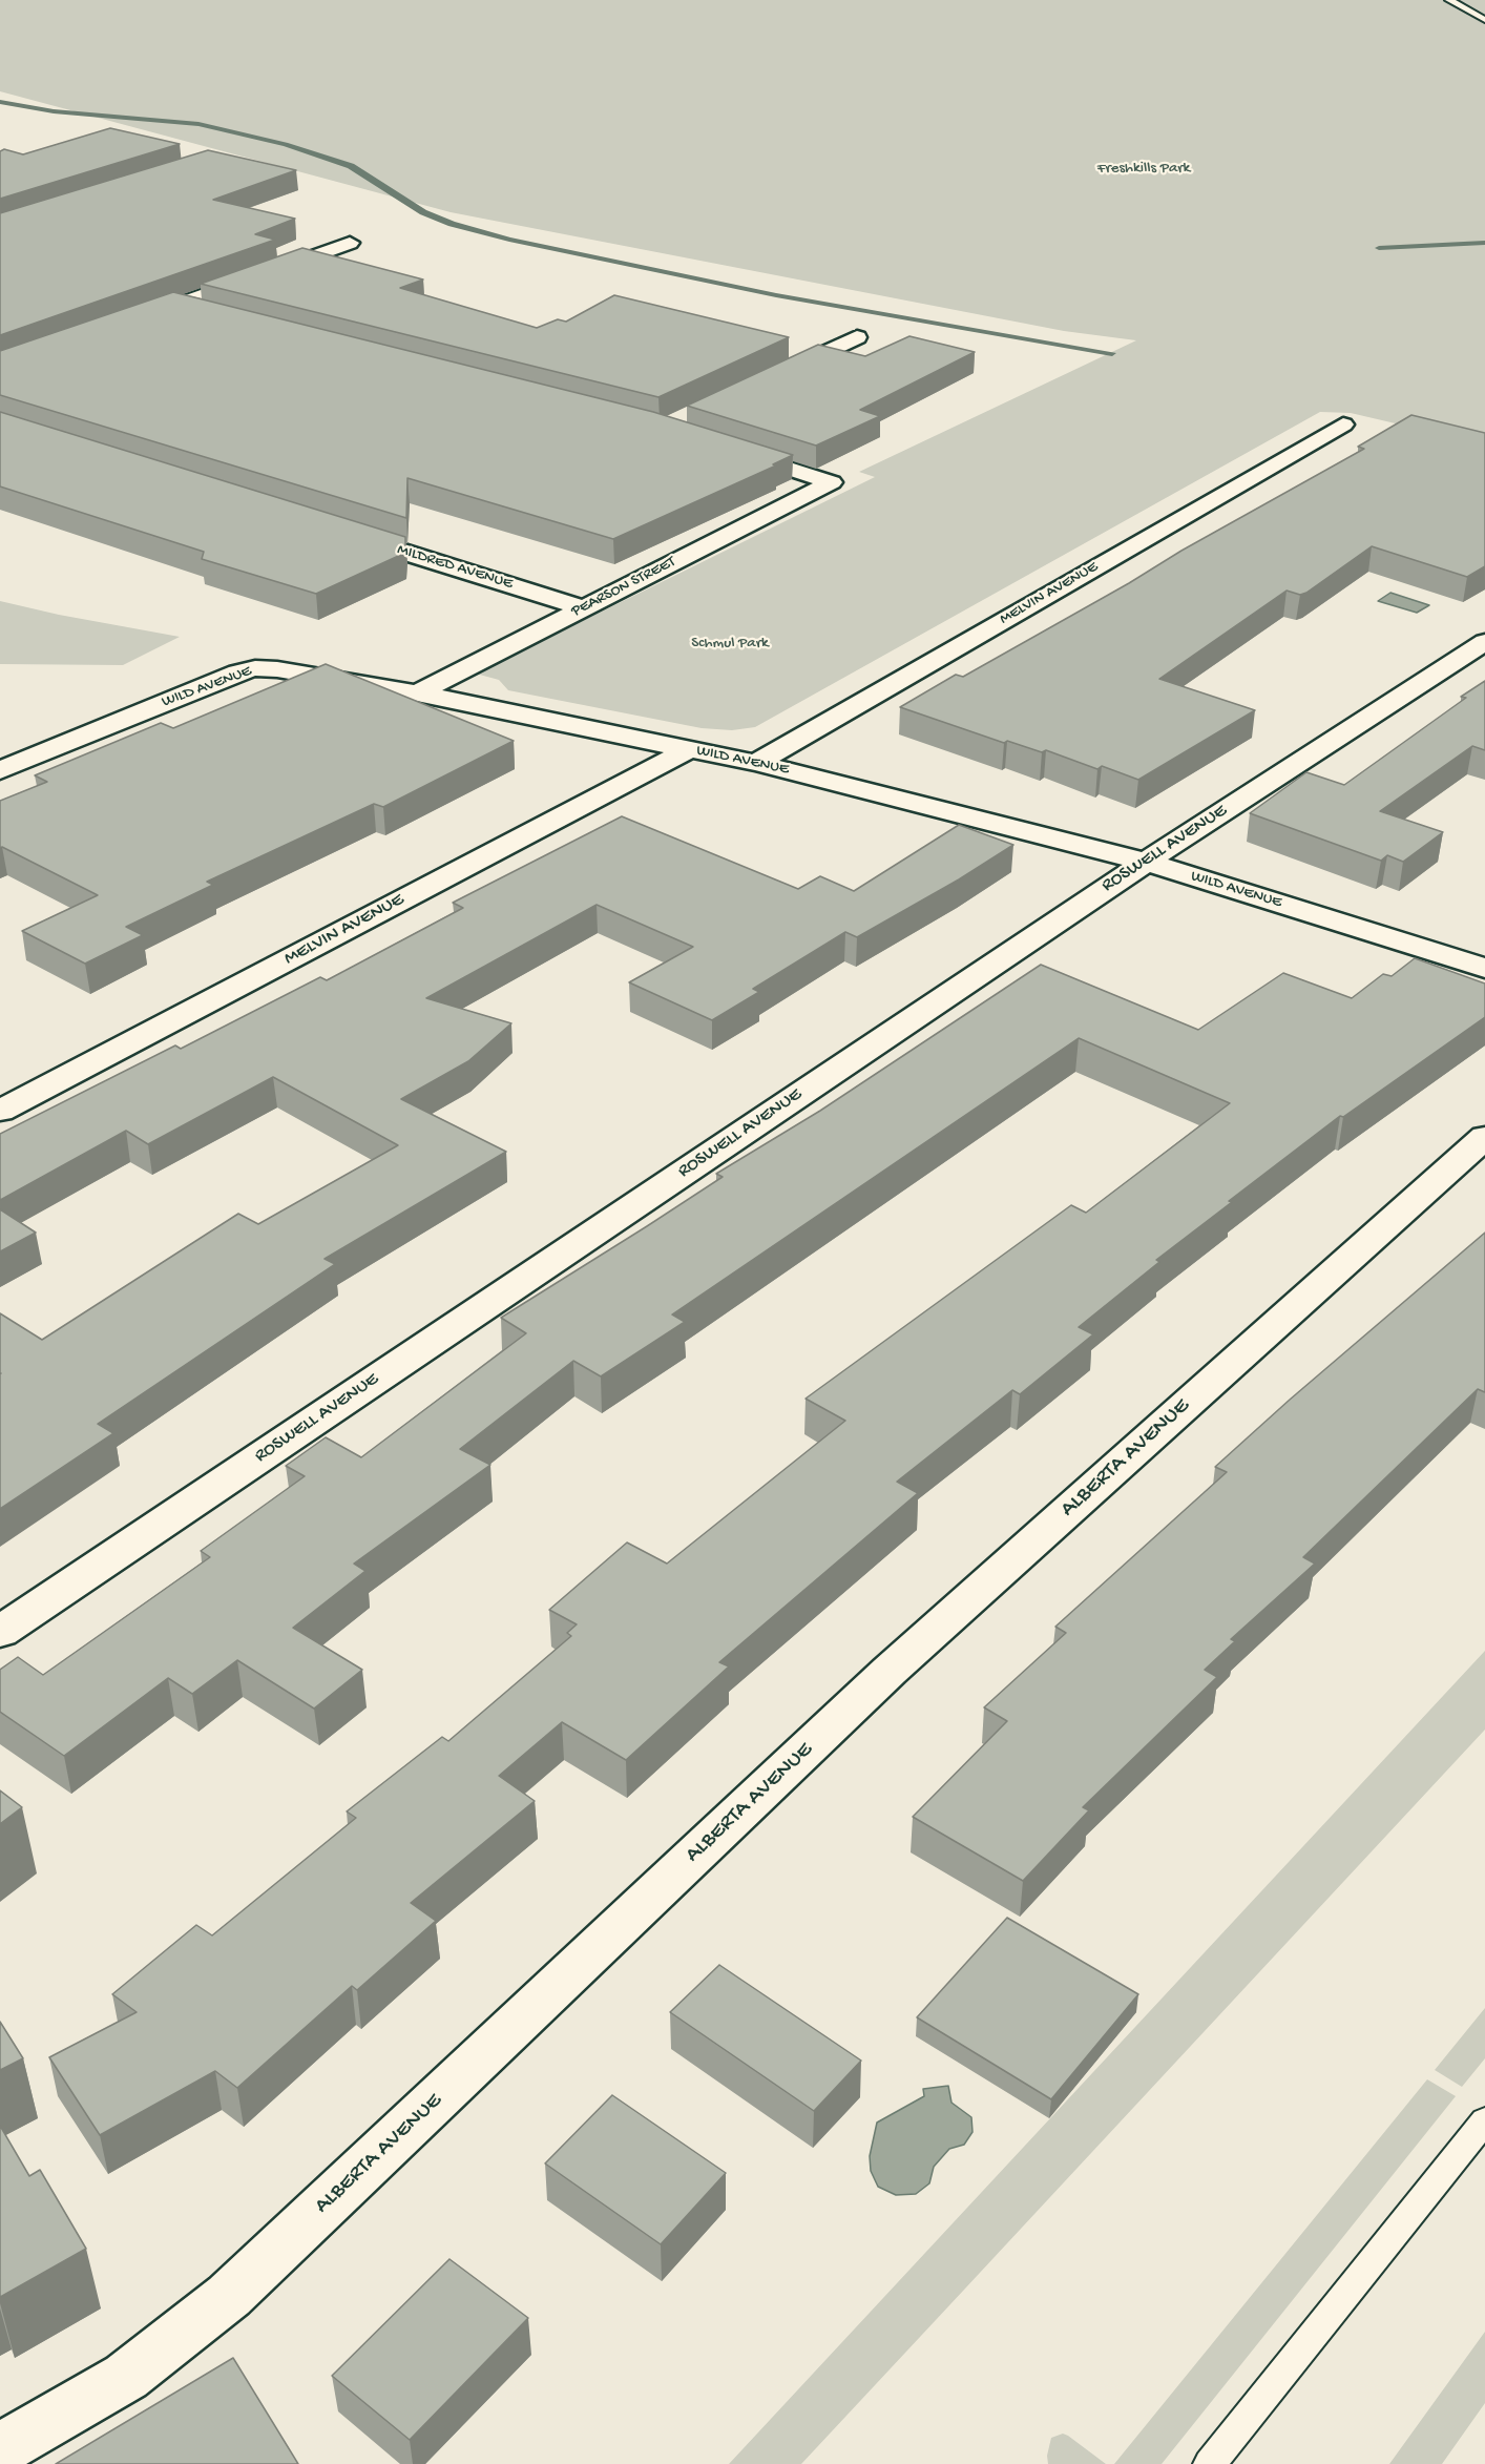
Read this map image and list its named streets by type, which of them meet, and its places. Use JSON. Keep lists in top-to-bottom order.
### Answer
{
  "streets": {
    "street": [
      "MILDRED AVENUE",
      "PEARSON STREET",
      "MELVIN AVENUE",
      "WILD AVENUE",
      "ROSWELL AVENUE",
      "ALBERTA AVENUE"
    ]
  },
  "crossings": [
    ["MILDRED AVENUE", "PEARSON STREET"],
    ["PEARSON STREET", "WILD AVENUE"],
    ["MELVIN AVENUE", "WILD AVENUE"],
    ["WILD AVENUE", "ROSWELL AVENUE"]
  ],
  "parks": ["Freshkills Park", "Schmul Park"]
}
